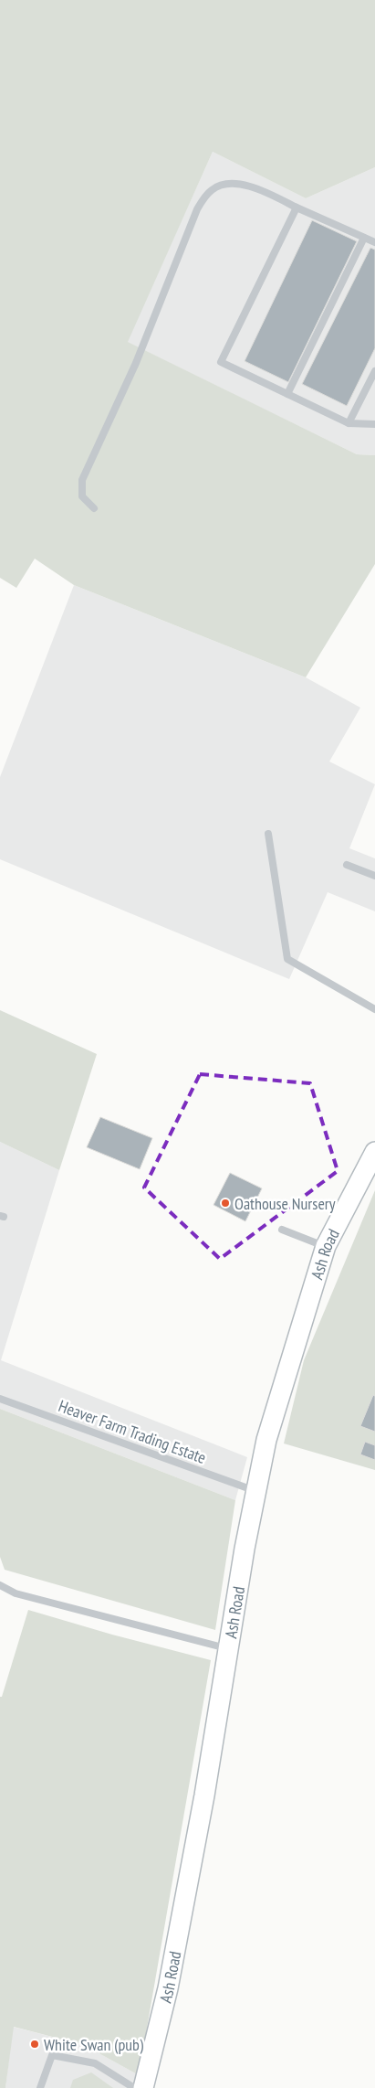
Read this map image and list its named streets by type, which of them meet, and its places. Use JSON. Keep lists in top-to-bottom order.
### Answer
{
  "streets": {
    "street": ["Ash Road"],
    "lane": ["Heaver Farm Trading Estate"]
  },
  "crossings": [
    ["Ash Road", "Heaver Farm Trading Estate"]
  ],
  "places": ["Oathouse Nursery", "White Swan (pub)"]
}
